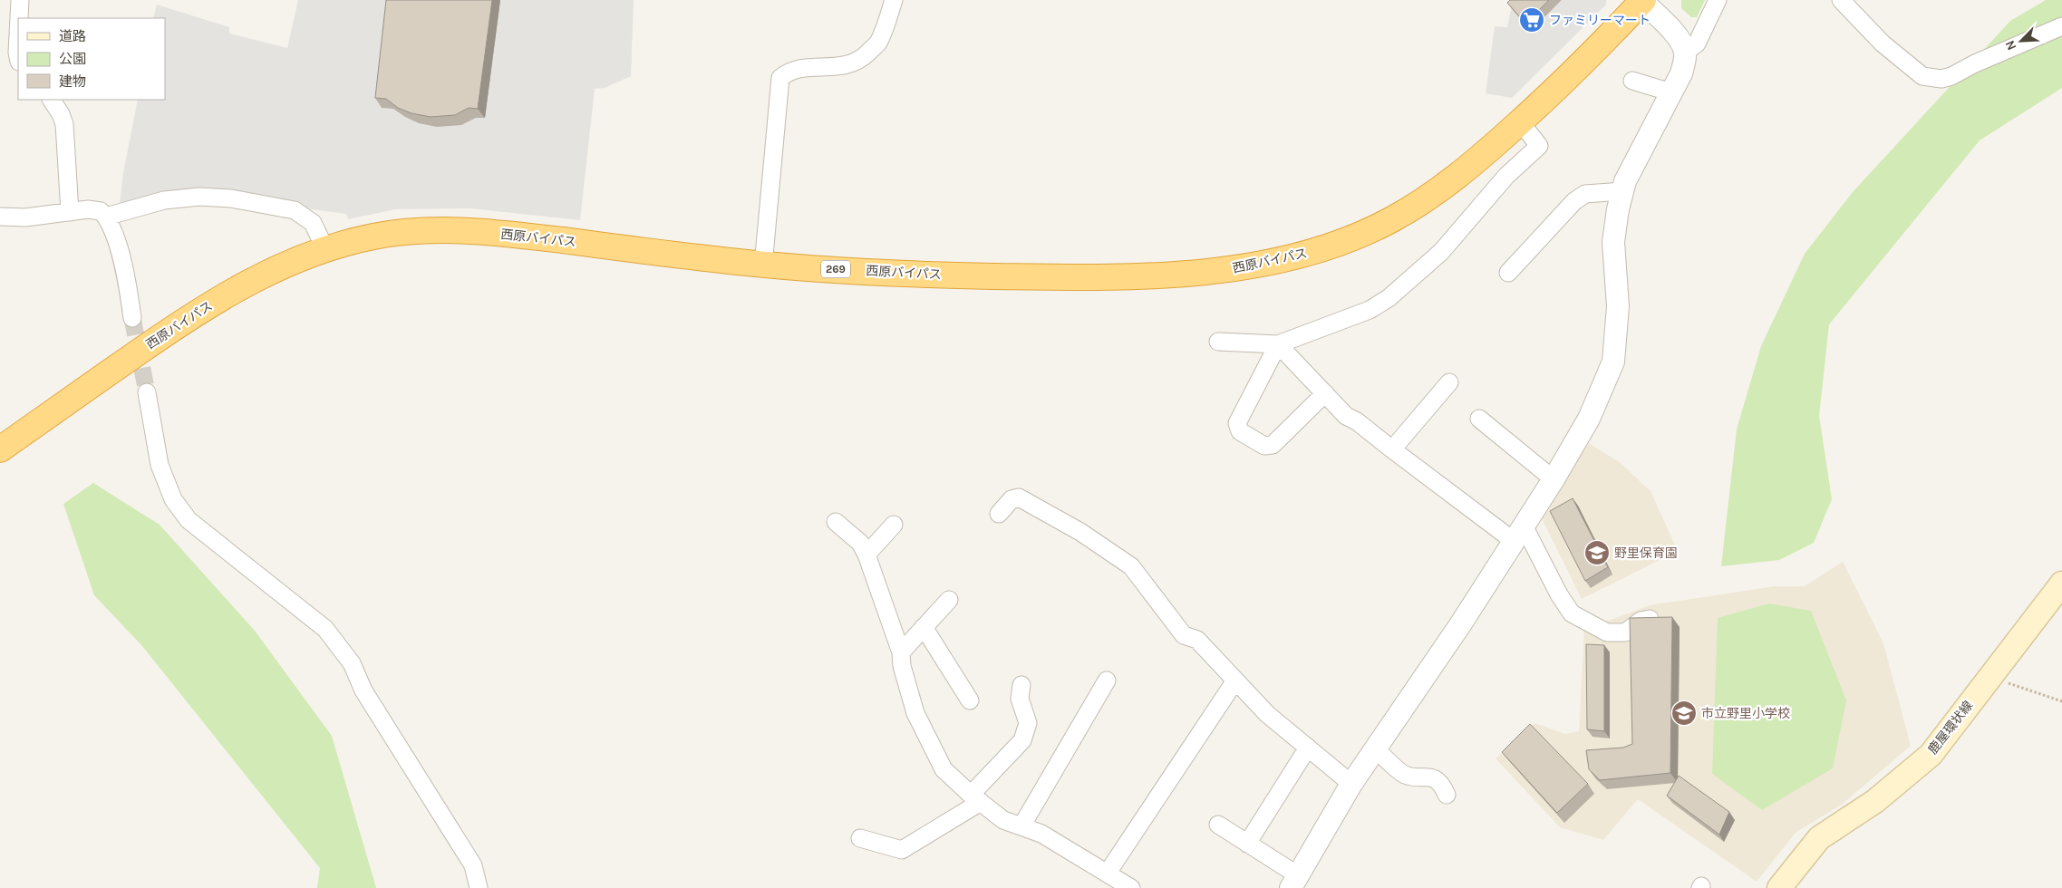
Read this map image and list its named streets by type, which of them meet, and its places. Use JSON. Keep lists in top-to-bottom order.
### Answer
{
  "streets": {
    "highway": ["西原バイパス", "269"],
    "main road": ["鹿屋環状線"]
  },
  "places": {
    "supermarket": ["ファミリーマート"],
    "school or university": ["野里保育園", "市立野里小学校"]
  },
  "legend": ["道路", "公園", "建物"],
  "north": "bottom left"
}
